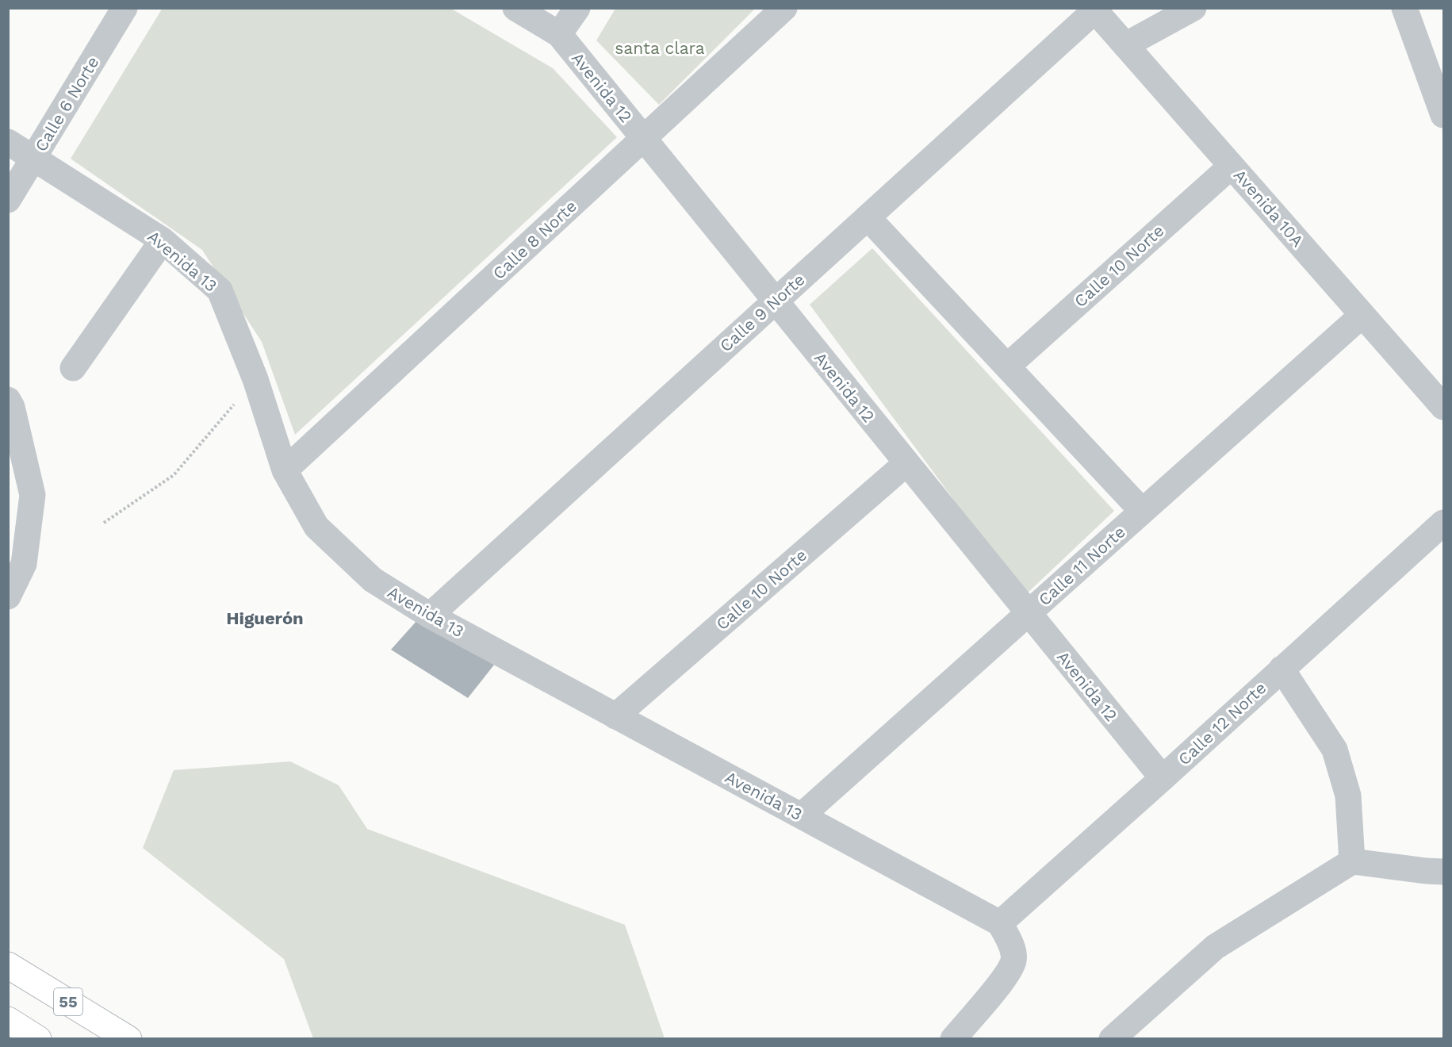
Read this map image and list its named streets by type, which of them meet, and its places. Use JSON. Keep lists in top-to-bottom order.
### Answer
{
  "streets": {
    "highway": ["55"],
    "street": [
      "Avenida 12",
      "Calle 6 Norte",
      "Avenida 10A",
      "Calle 8 Norte",
      "Avenida 13",
      "Calle 10 Norte",
      "Calle 9 Norte",
      "Calle 11 Norte",
      "Calle 12 Norte"
    ]
  },
  "crossings": [
    ["Avenida 12", "Calle 8 Norte"],
    ["Avenida 12", "Calle 10 Norte"],
    ["Avenida 12", "Calle 9 Norte"],
    ["Avenida 12", "Calle 11 Norte"],
    ["Avenida 12", "Calle 12 Norte"],
    ["Calle 6 Norte", "Avenida 13"],
    ["Avenida 10A", "Calle 10 Norte"],
    ["Avenida 10A", "Calle 9 Norte"],
    ["Avenida 10A", "Calle 11 Norte"],
    ["Calle 8 Norte", "Avenida 13"],
    ["Avenida 13", "Calle 10 Norte"],
    ["Avenida 13", "Calle 9 Norte"],
    ["Avenida 13", "Calle 11 Norte"],
    ["Avenida 13", "Calle 12 Norte"]
  ],
  "districts": ["Higuerón"],
  "parks": ["santa clara"]
}
